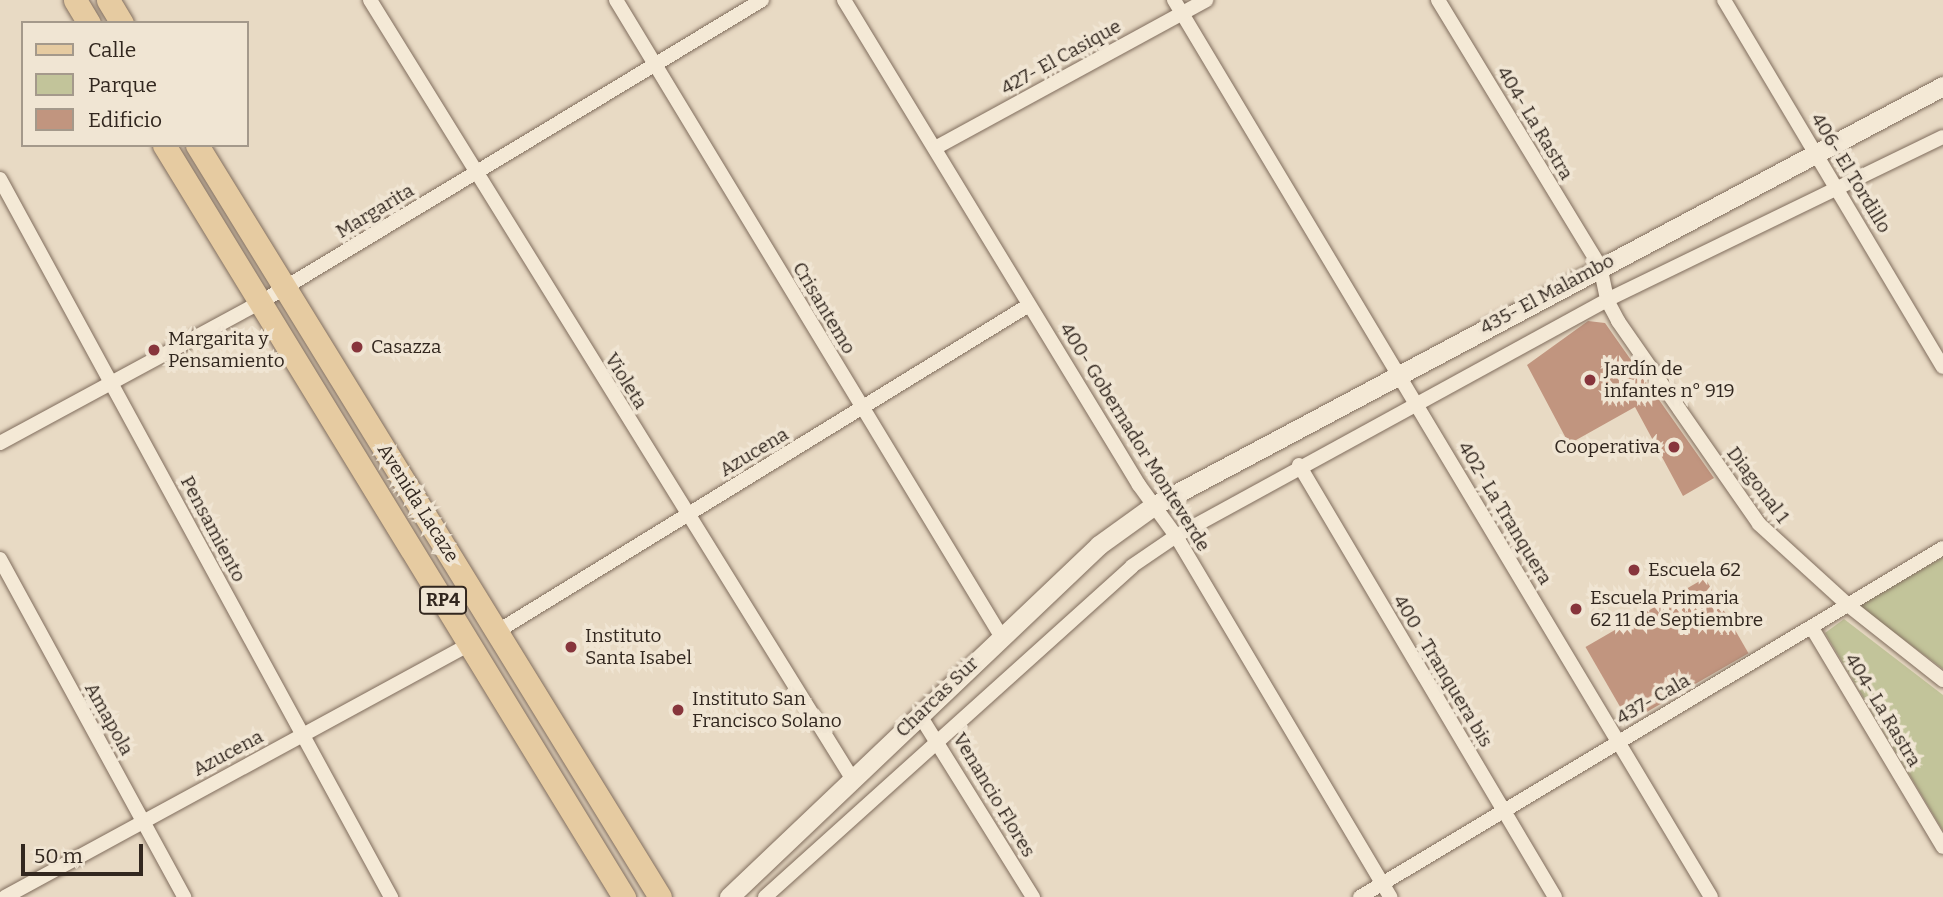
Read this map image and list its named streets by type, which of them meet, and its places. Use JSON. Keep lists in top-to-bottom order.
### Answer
{
  "streets": {
    "main road": [
      "435- El Malambo",
      "Avenida Lacaze",
      "RP4",
      "Charcas Sur"
    ],
    "street": [
      "427- El Casique",
      "404- La Rastra",
      "406- El Tordillo",
      "Margarita",
      "Crisantemo",
      "Violeta",
      "400- Gobernador Monteverde",
      "Azucena",
      "Diagonal 1",
      "402- La Tranquera",
      "Pensamiento",
      "400 - Tranquera bis",
      "437- Cala",
      "Amapola",
      "Venancio Flores"
    ]
  },
  "crossings": [
    ["427- El Casique", "400- Gobernador Monteverde"],
    ["404- La Rastra", "435- El Malambo"],
    ["404- La Rastra", "Diagonal 1"],
    ["404- La Rastra", "437- Cala"],
    ["406- El Tordillo", "435- El Malambo"],
    ["Margarita", "Crisantemo"],
    ["Margarita", "Violeta"],
    ["Margarita", "Avenida Lacaze"],
    ["Margarita", "Pensamiento"],
    ["435- El Malambo", "400- Gobernador Monteverde"],
    ["435- El Malambo", "Diagonal 1"],
    ["435- El Malambo", "402- La Tranquera"],
    ["435- El Malambo", "Charcas Sur"],
    ["Crisantemo", "Azucena"],
    ["Crisantemo", "Charcas Sur"],
    ["Violeta", "Azucena"],
    ["Violeta", "Charcas Sur"],
    ["400- Gobernador Monteverde", "Azucena"],
    ["400- Gobernador Monteverde", "Charcas Sur"],
    ["400- Gobernador Monteverde", "437- Cala"],
    ["Azucena", "Avenida Lacaze"],
    ["Azucena", "Pensamiento"],
    ["Azucena", "Amapola"],
    ["Diagonal 1", "437- Cala"],
    ["402- La Tranquera", "437- Cala"],
    ["400 - Tranquera bis", "437- Cala"],
    ["Charcas Sur", "Venancio Flores"]
  ],
  "places": [
    "Casazza",
    "Margarita y Pensamiento",
    "Jardín de infantes n° 919",
    "Cooperativa",
    "Escuela 62",
    "Escuela Primaria 62 11 de Septiembre",
    "Instituto Santa Isabel",
    "Instituto San Francisco Solano"
  ],
  "legend": ["Calle", "Parque", "Edificio"],
  "scale_bar": "50 m"
}
